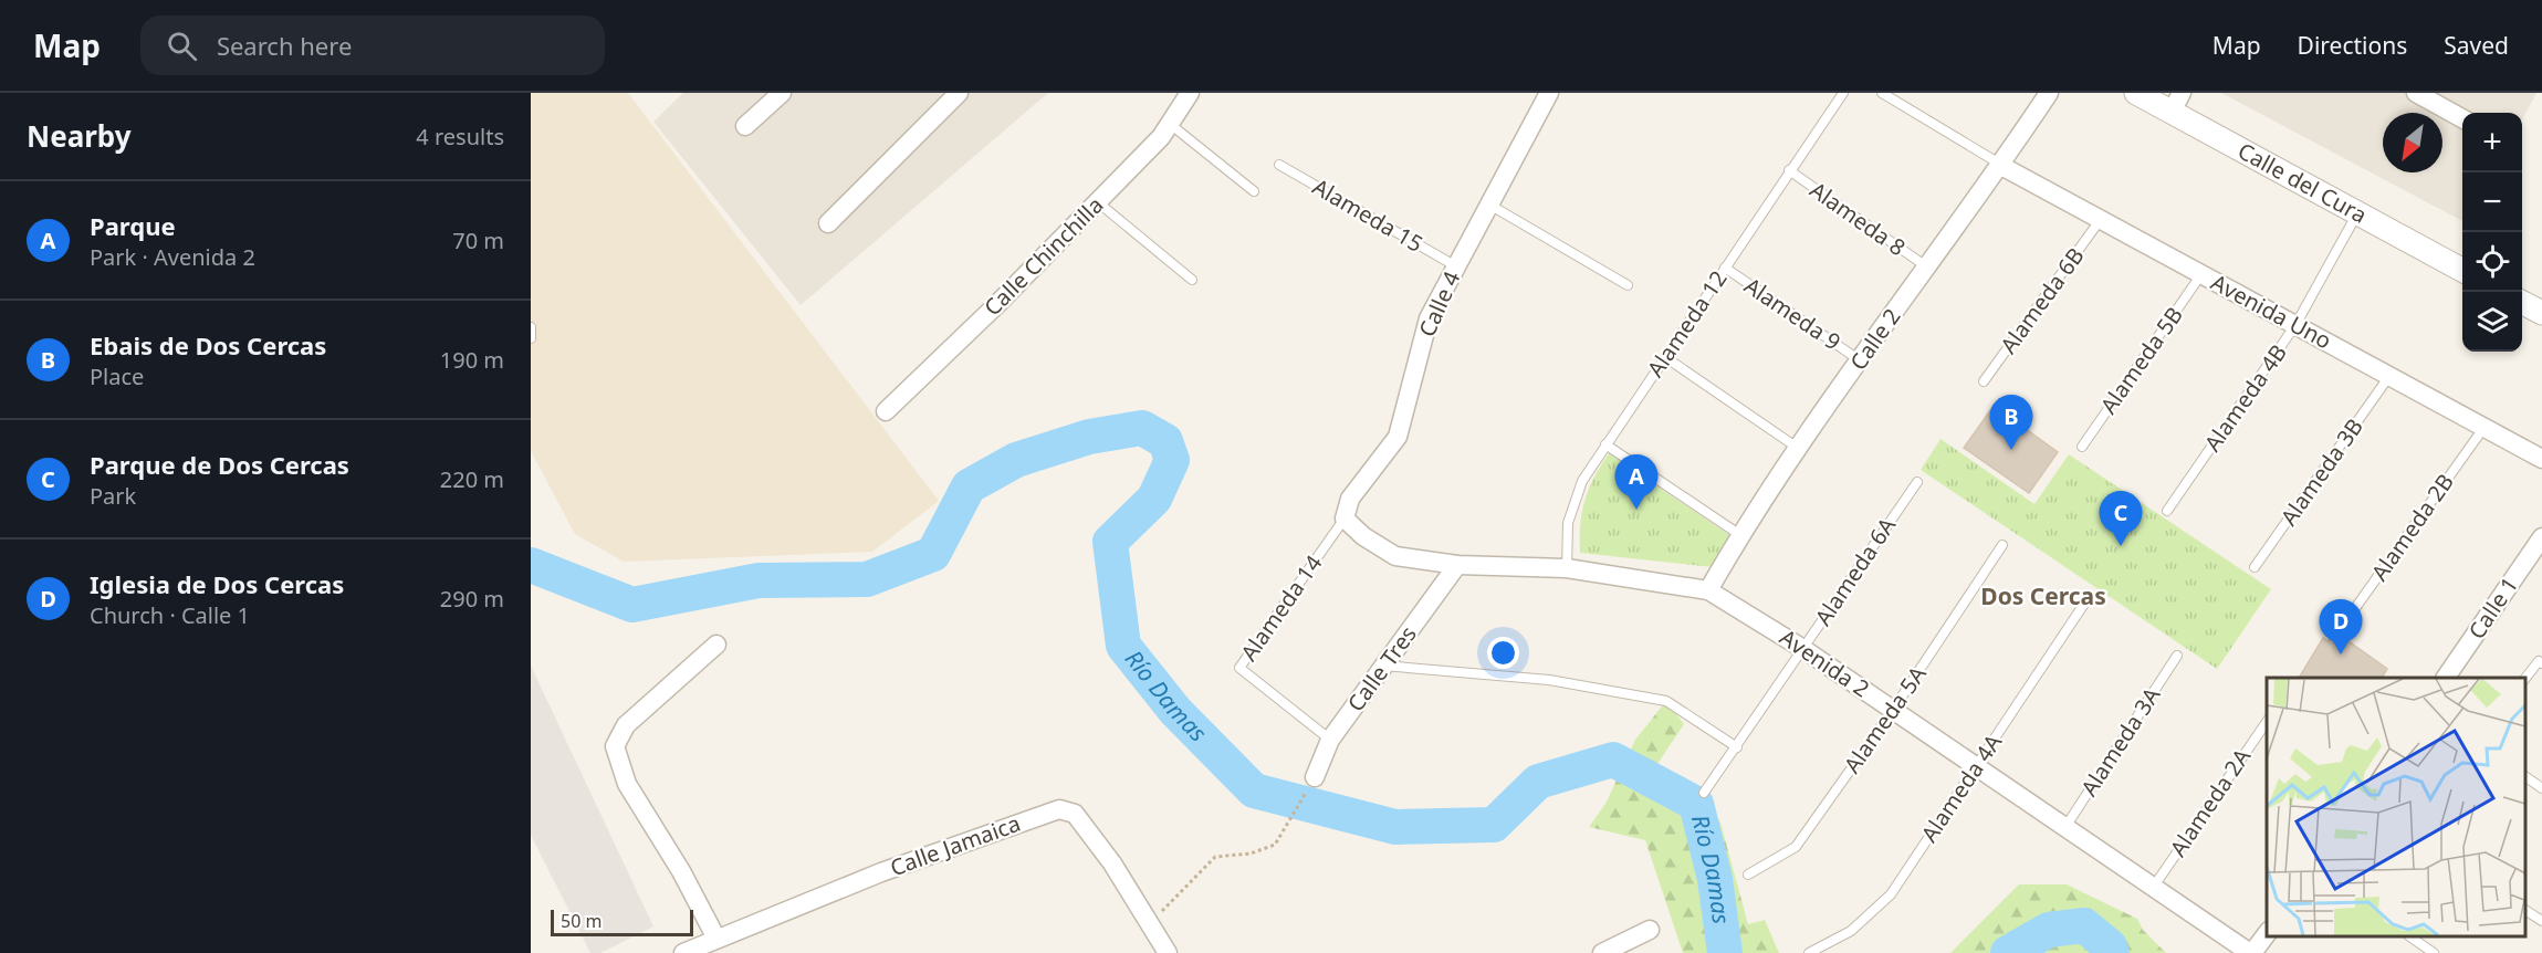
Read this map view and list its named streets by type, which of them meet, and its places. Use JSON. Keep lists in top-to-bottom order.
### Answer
{
  "streets": {
    "street": [
      "Calle del Cura",
      "Calle Chinchilla",
      "Calle 4",
      "Avenida Uno",
      "Calle 2",
      "Calle 1",
      "Avenida 2",
      "Calle Tres",
      "Calle Jamaica"
    ],
    "lane": [
      "Alameda 15",
      "Alameda 8",
      "Alameda 6B",
      "Alameda 9",
      "Alameda 12",
      "Alameda 5B",
      "Alameda 4B",
      "Alameda 3B",
      "Alameda 2B",
      "Alameda 6A",
      "Alameda 14",
      "Alameda 5A",
      "Alameda 3A",
      "Alameda 4A",
      "Alameda 2A"
    ]
  },
  "crossings": [
    ["Calle del Cura", "Alameda 4B"],
    ["Alameda 15", "Calle 4"],
    ["Alameda 8", "Alameda 12"],
    ["Alameda 8", "Calle 2"],
    ["Alameda 6B", "Avenida Uno"],
    ["Calle 4", "Alameda 14"],
    ["Calle 4", "Avenida 2"],
    ["Avenida Uno", "Calle 2"],
    ["Avenida Uno", "Alameda 5B"],
    ["Avenida Uno", "Alameda 4B"],
    ["Avenida Uno", "Alameda 3B"],
    ["Avenida Uno", "Alameda 2B"],
    ["Alameda 9", "Alameda 12"],
    ["Alameda 9", "Calle 2"],
    ["Alameda 12", "Avenida 2"],
    ["Calle 2", "Avenida 2"],
    ["Alameda 6A", "Avenida 2"],
    ["Alameda 14", "Avenida 2"],
    ["Alameda 14", "Calle Tres"],
    ["Avenida 2", "Calle Tres"],
    ["Avenida 2", "Alameda 5A"],
    ["Avenida 2", "Alameda 3A"],
    ["Avenida 2", "Alameda 4A"],
    ["Avenida 2", "Alameda 2A"]
  ],
  "districts": ["Dos Cercas"],
  "water": ["Río Damas"],
  "scale_bar": "50 m",
  "north": "bottom left",
  "page": {
    "header": "Map",
    "search": "Search here",
    "nav": ["Map", "Directions", "Saved"],
    "heading": ["Nearby", "4 results"],
    "map_buttons": ["+", "−"],
    "list": [
      {
        "mark": "A",
        "name": "Parque",
        "note": "Park · Avenida 2",
        "value": "70 m"
      },
      {
        "mark": "B",
        "name": "Ebais de Dos Cercas",
        "note": "Place",
        "value": "190 m"
      },
      {
        "mark": "C",
        "name": "Parque de Dos Cercas",
        "note": "Park",
        "value": "220 m"
      },
      {
        "mark": "D",
        "name": "Iglesia de Dos Cercas",
        "note": "Church · Calle 1",
        "value": "290 m"
      }
    ],
    "pins": [
      "B",
      "A",
      "C",
      "D"
    ],
    "scale": "50 m"
  }
}
